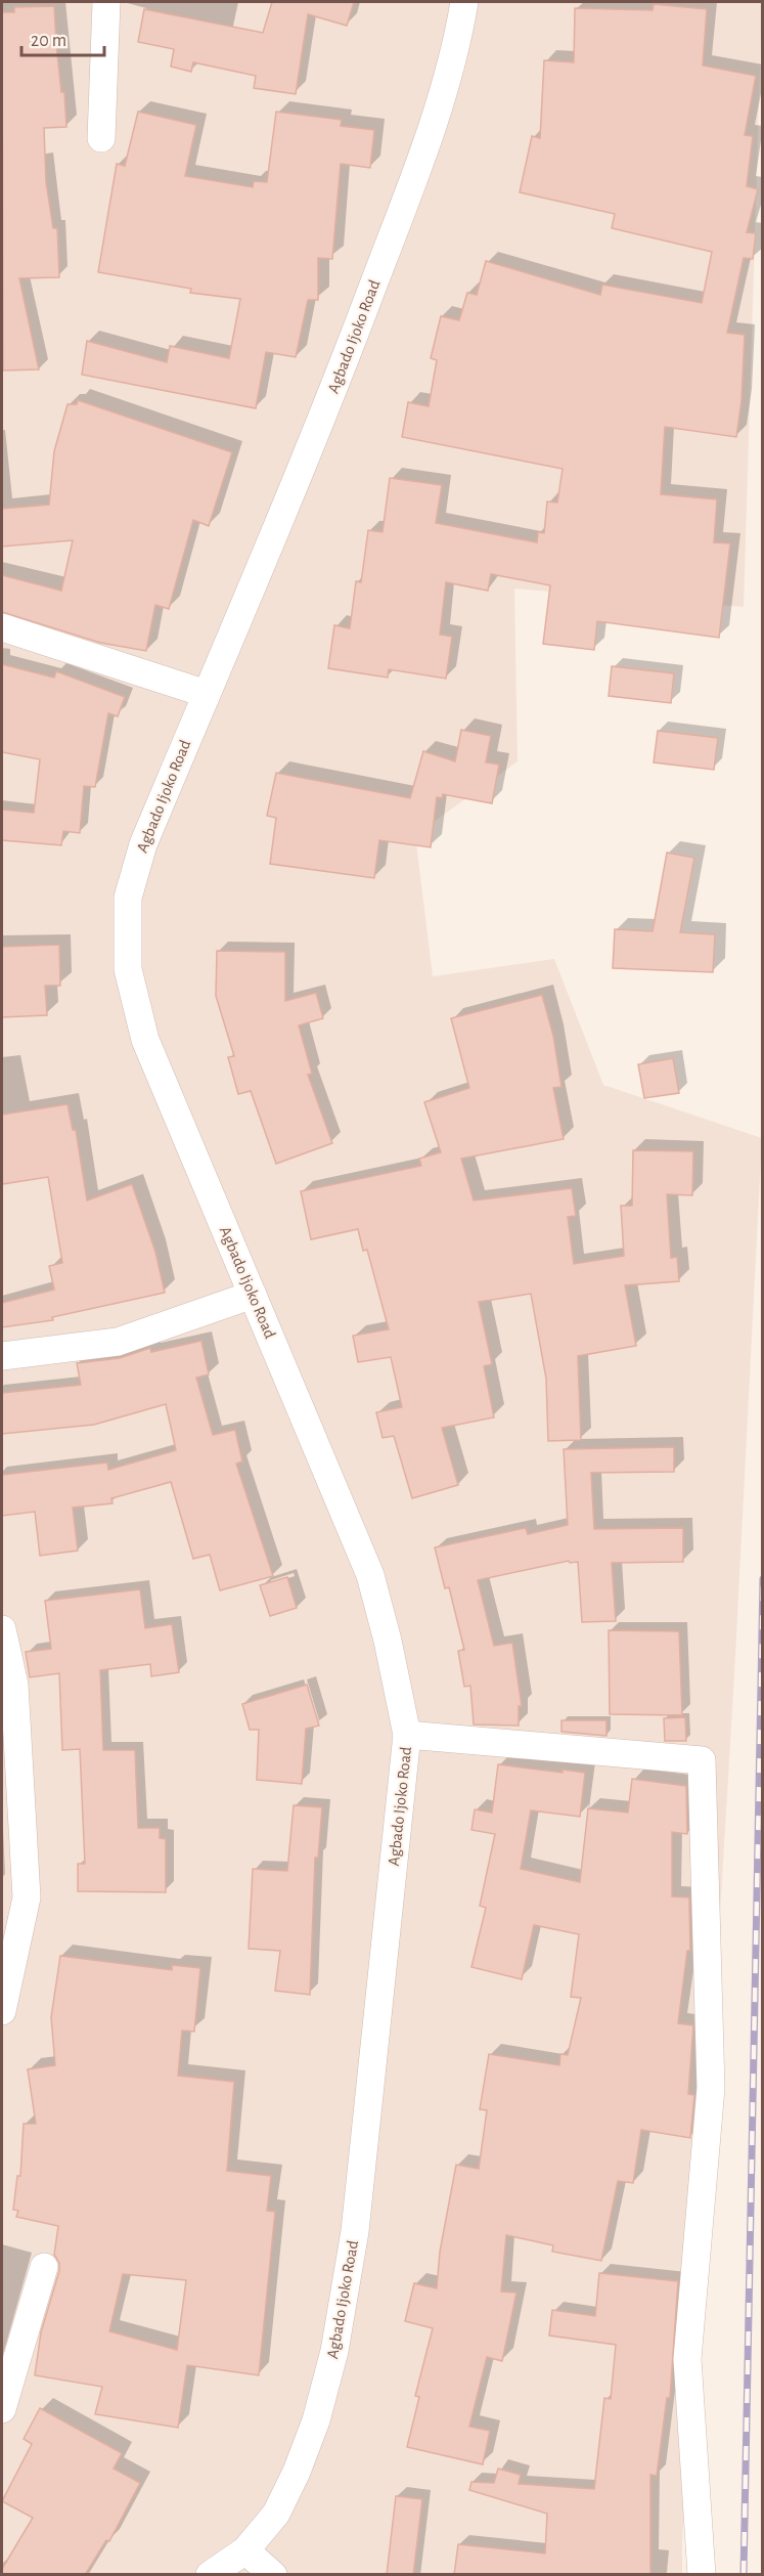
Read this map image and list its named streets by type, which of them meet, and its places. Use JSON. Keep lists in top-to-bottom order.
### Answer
{
  "streets": {
    "street": ["Agbado Ijoko Road"]
  },
  "scale_bar": "20 m"
}
